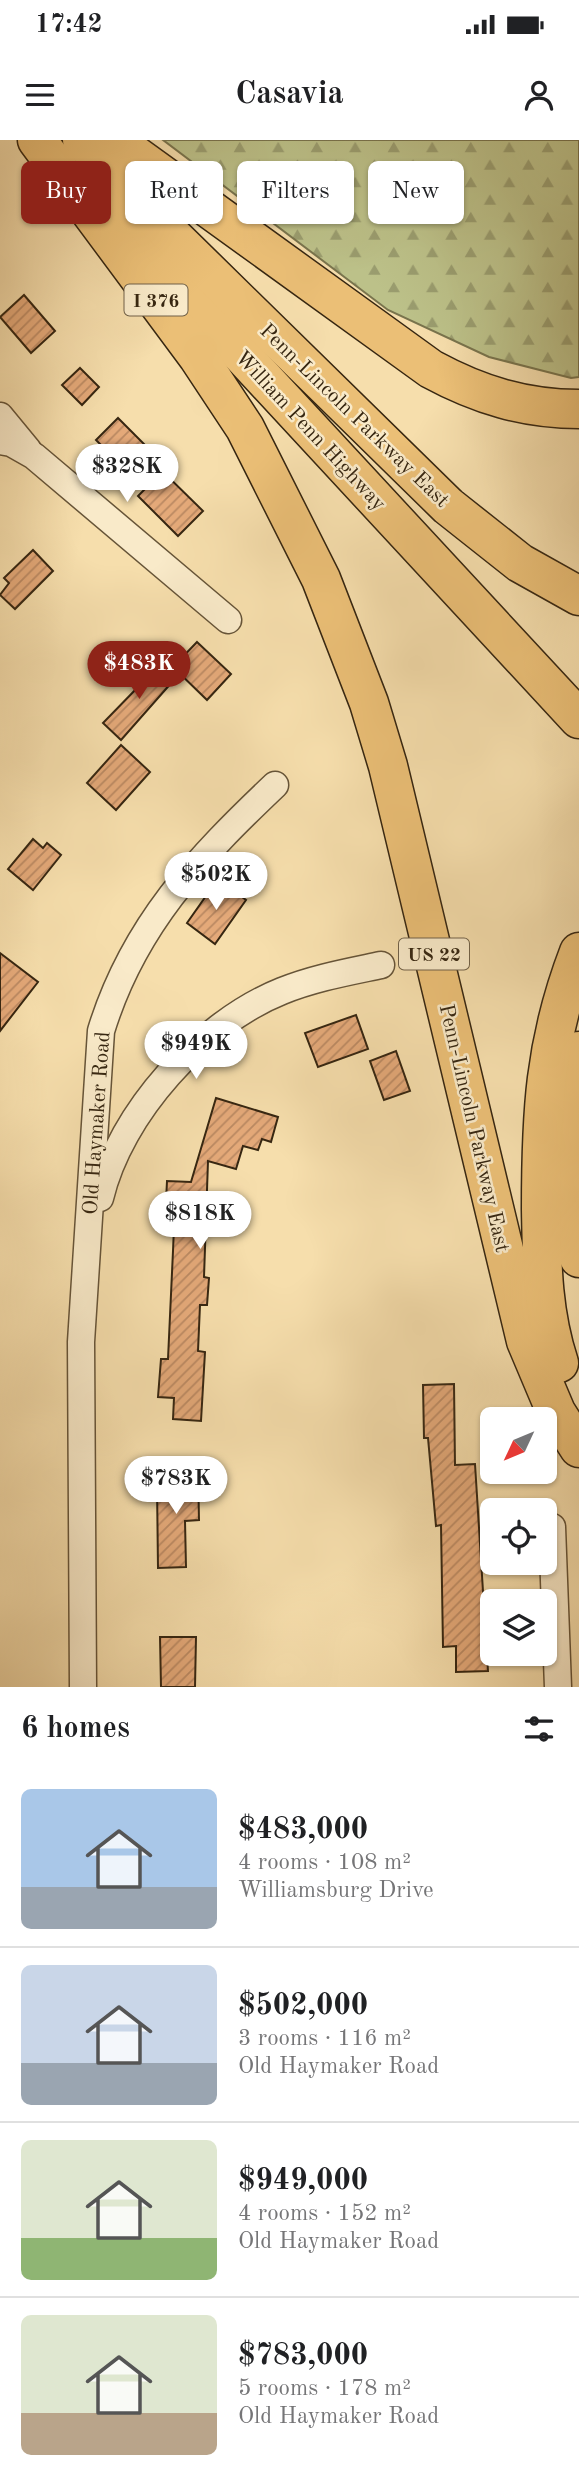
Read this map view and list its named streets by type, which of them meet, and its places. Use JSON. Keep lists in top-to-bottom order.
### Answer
{
  "streets": {
    "highway": [
      "I 376",
      "Penn-Lincoln Parkway East",
      "William Penn Highway",
      "US 22"
    ],
    "street": ["Old Haymaker Road"]
  },
  "crossings": [
    ["Penn-Lincoln Parkway East", "William Penn Highway"]
  ],
  "north": "bottom left",
  "page": {
    "status": "17:42",
    "header": "Casavia",
    "chip": [
      "Buy",
      "Rent",
      "Filters",
      "New"
    ],
    "price": [
      "$328K",
      "$483K",
      "$502K",
      "$949K",
      "$818K",
      "$783K"
    ],
    "heading": "6 homes",
    "list": [
      {
        "name": "$483,000",
        "note": "4 rooms · 108 m² · Williamsburg Drive"
      },
      {
        "name": "$502,000",
        "note": "3 rooms · 116 m² · Old Haymaker Road"
      },
      {
        "name": "$949,000",
        "note": "4 rooms · 152 m² · Old Haymaker Road"
      },
      {
        "name": "$783,000",
        "note": "5 rooms · 178 m² · Old Haymaker Road"
      }
    ]
  }
}
